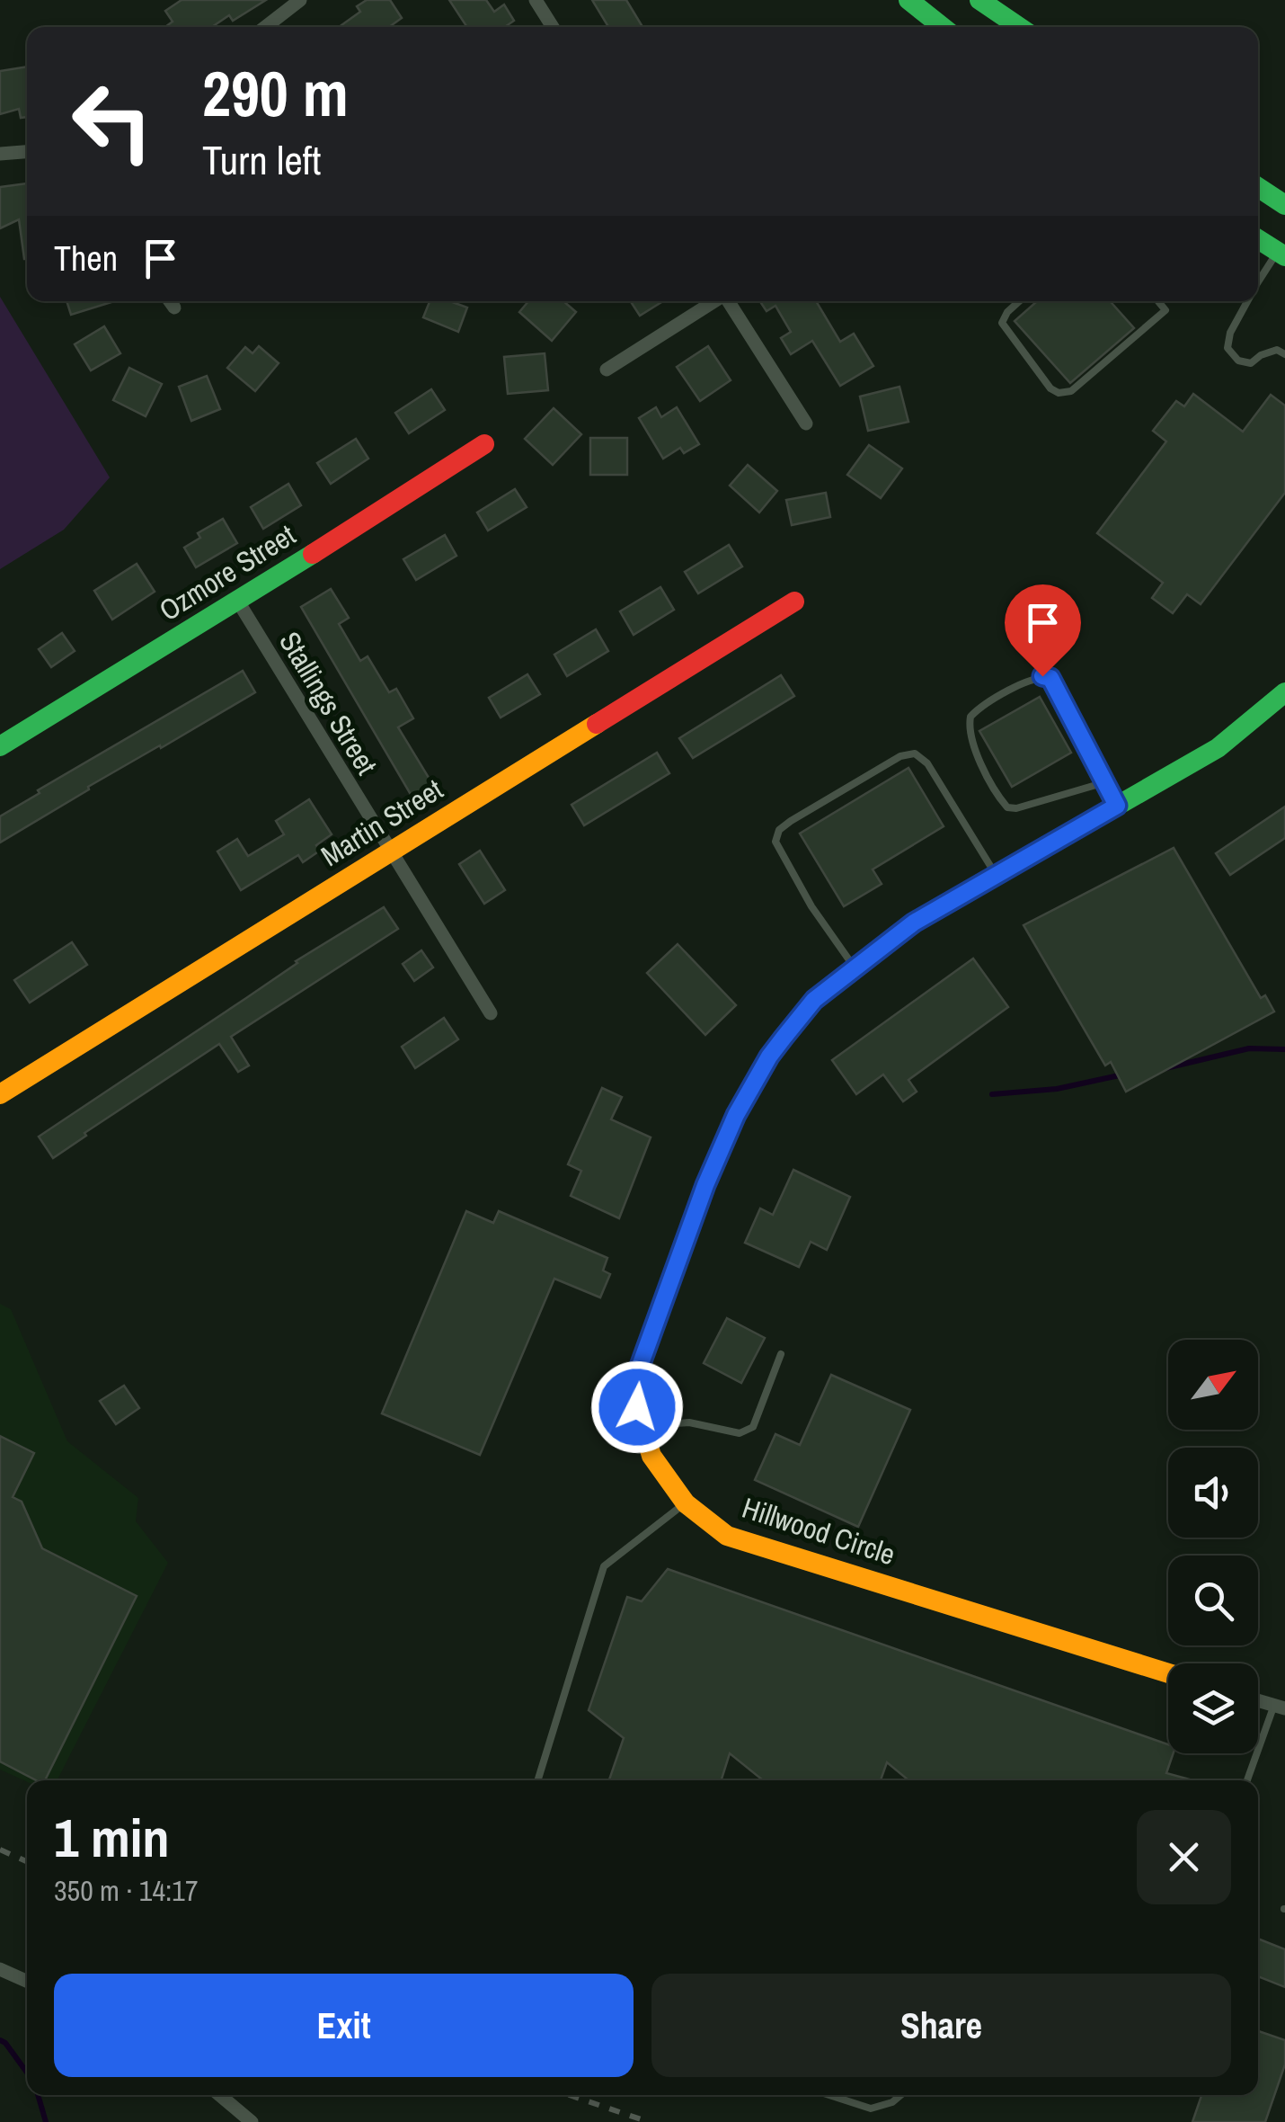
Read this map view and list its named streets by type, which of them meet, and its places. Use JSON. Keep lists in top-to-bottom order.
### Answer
{
  "streets": {
    "street": [
      "Ozmore Street",
      "Stallings Street",
      "Martin Street",
      "Hillwood Circle"
    ]
  },
  "crossings": [
    ["Ozmore Street", "Stallings Street"],
    ["Stallings Street", "Martin Street"]
  ],
  "north": "top right",
  "page": {
    "turn": ["290 m", "Turn left"],
    "then": "Then",
    "heading": ["1 min", "350 m · 14:17"],
    "buttons": ["Exit", "Share"]
  }
}
